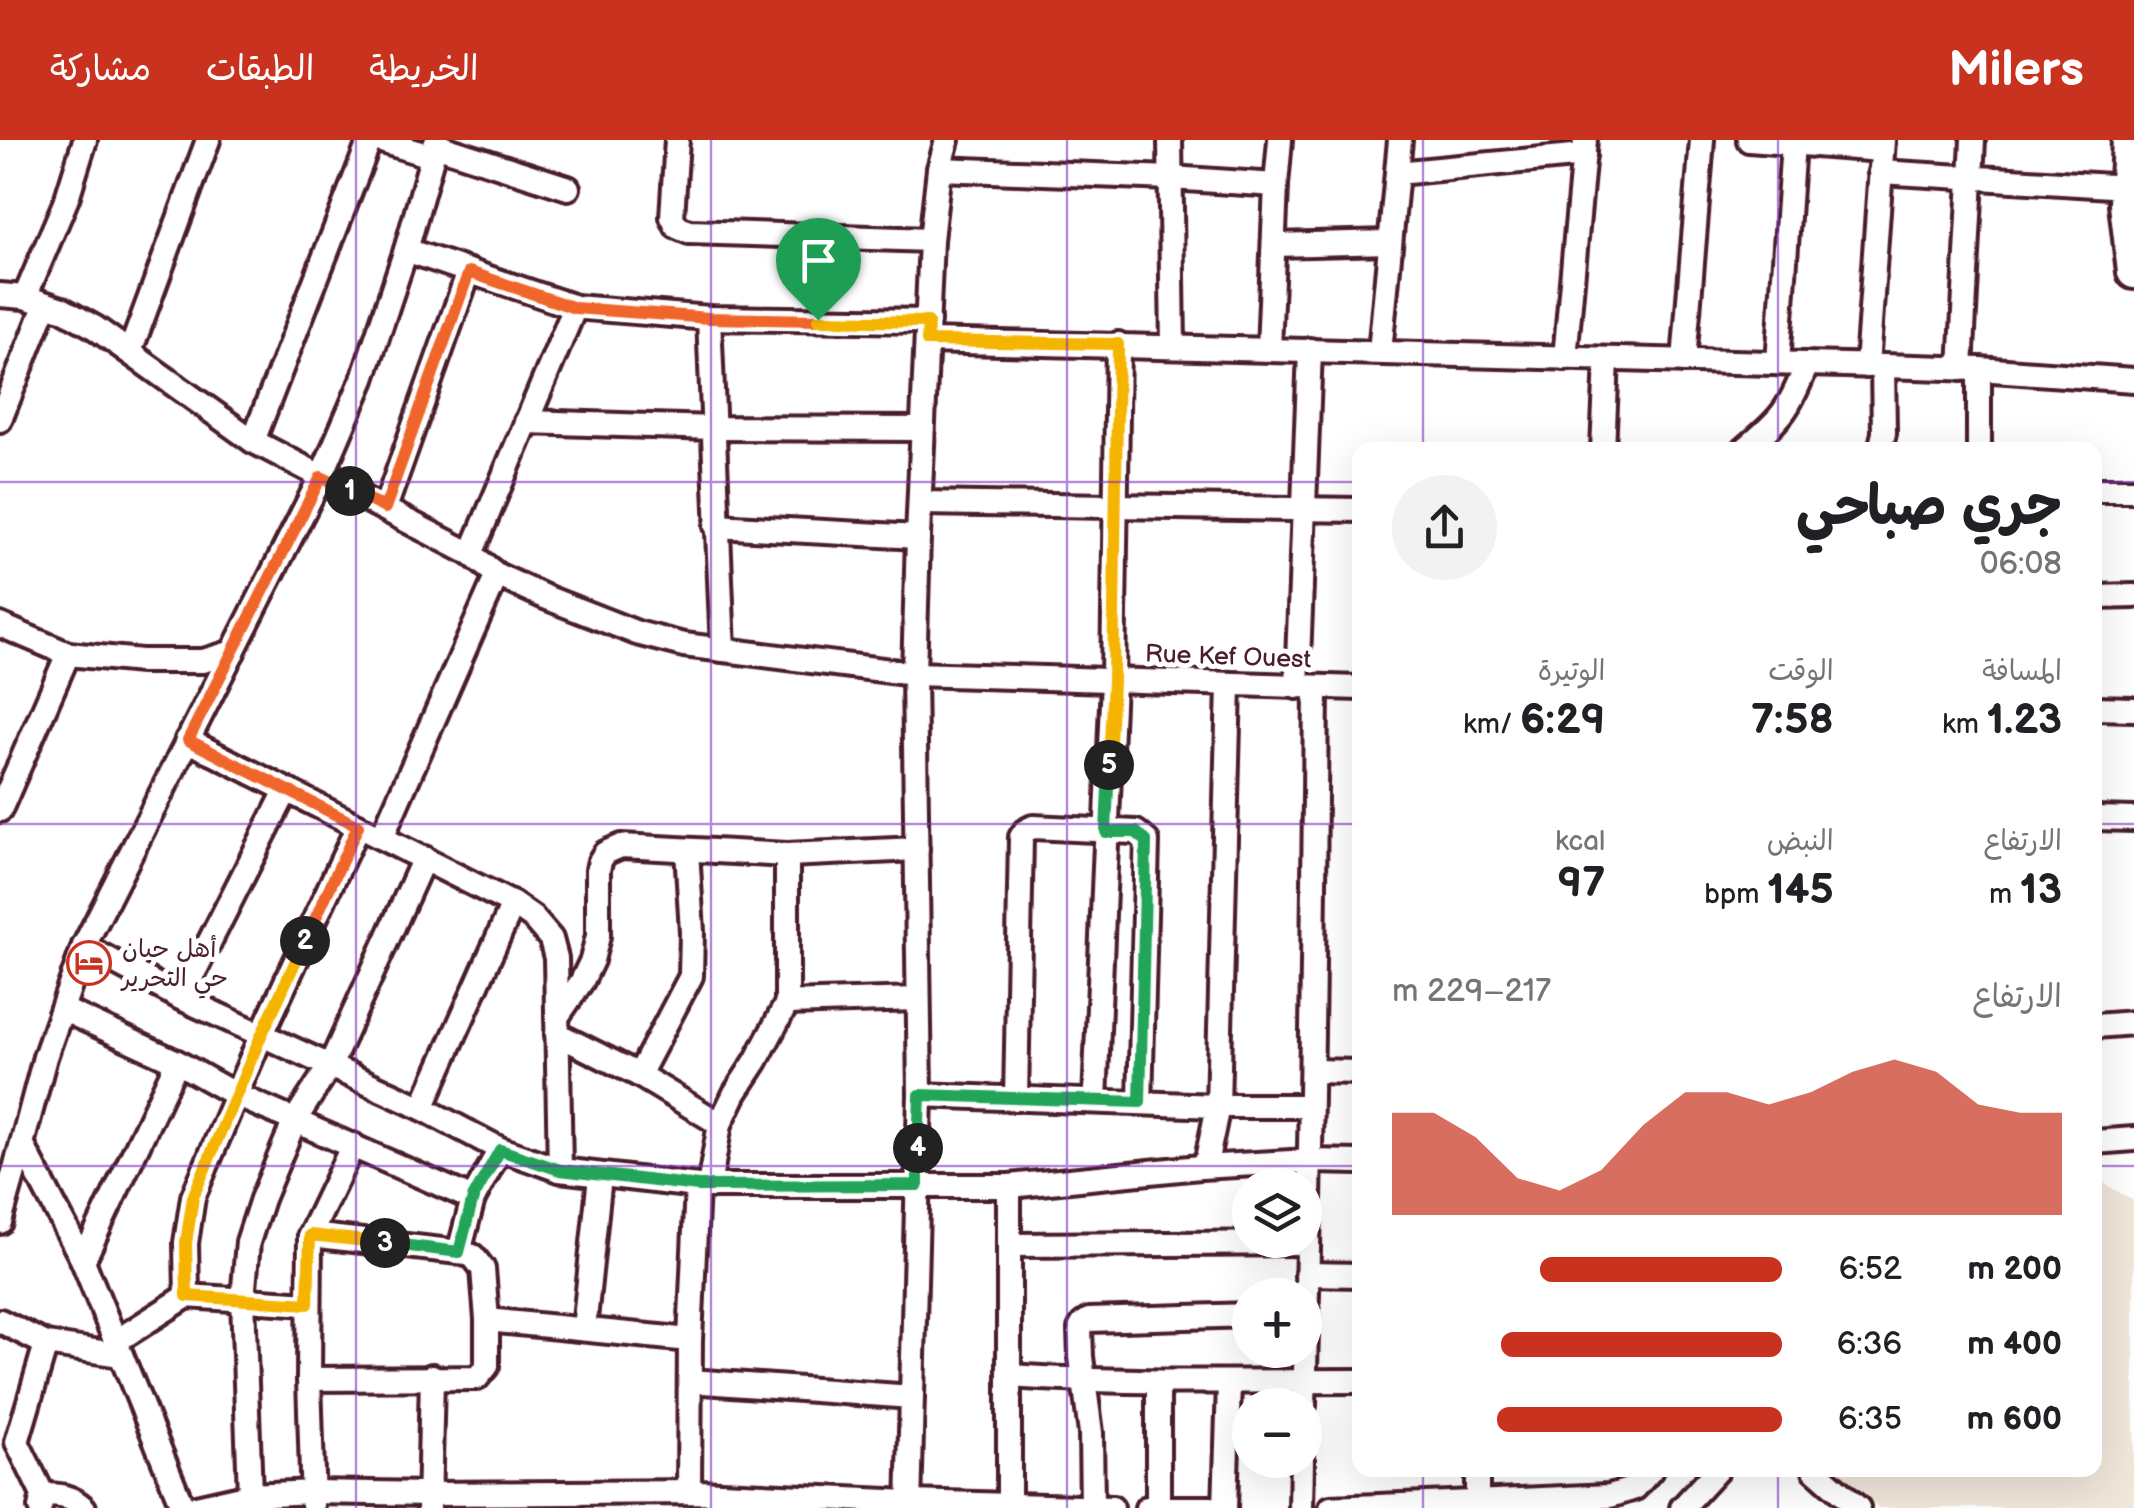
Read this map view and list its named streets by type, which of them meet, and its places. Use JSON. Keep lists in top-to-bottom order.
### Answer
{
  "streets": {
    "street": ["Rue Kef Ouest"]
  },
  "places": {
    "hotel": ["أهل حيان حي التحرير"]
  },
  "page": {
    "header": "Milers",
    "nav": ["الخريطة", "الطبقات", "مشاركة"],
    "heading": ["جري صباحي", "06:08"],
    "pins": [
      "1",
      "5",
      "2",
      "4",
      "3"
    ],
    "stats": [
      ["المسافة", "1.23 km"],
      ["الوقت", "7:58"],
      ["الوتيرة", "6:29 /km"],
      ["الارتفاع", "13 m"],
      ["النبض", "145 bpm"],
      ["kcal", "97"]
    ],
    "chart": ["الارتفاع", "217–229 m"],
    "map_buttons": ["+", "−"],
    "list": [
      {
        "name": "200 m",
        "note": "6:52"
      },
      {
        "name": "400 m",
        "note": "6:36"
      },
      {
        "name": "600 m",
        "note": "6:35"
      }
    ]
  }
}
